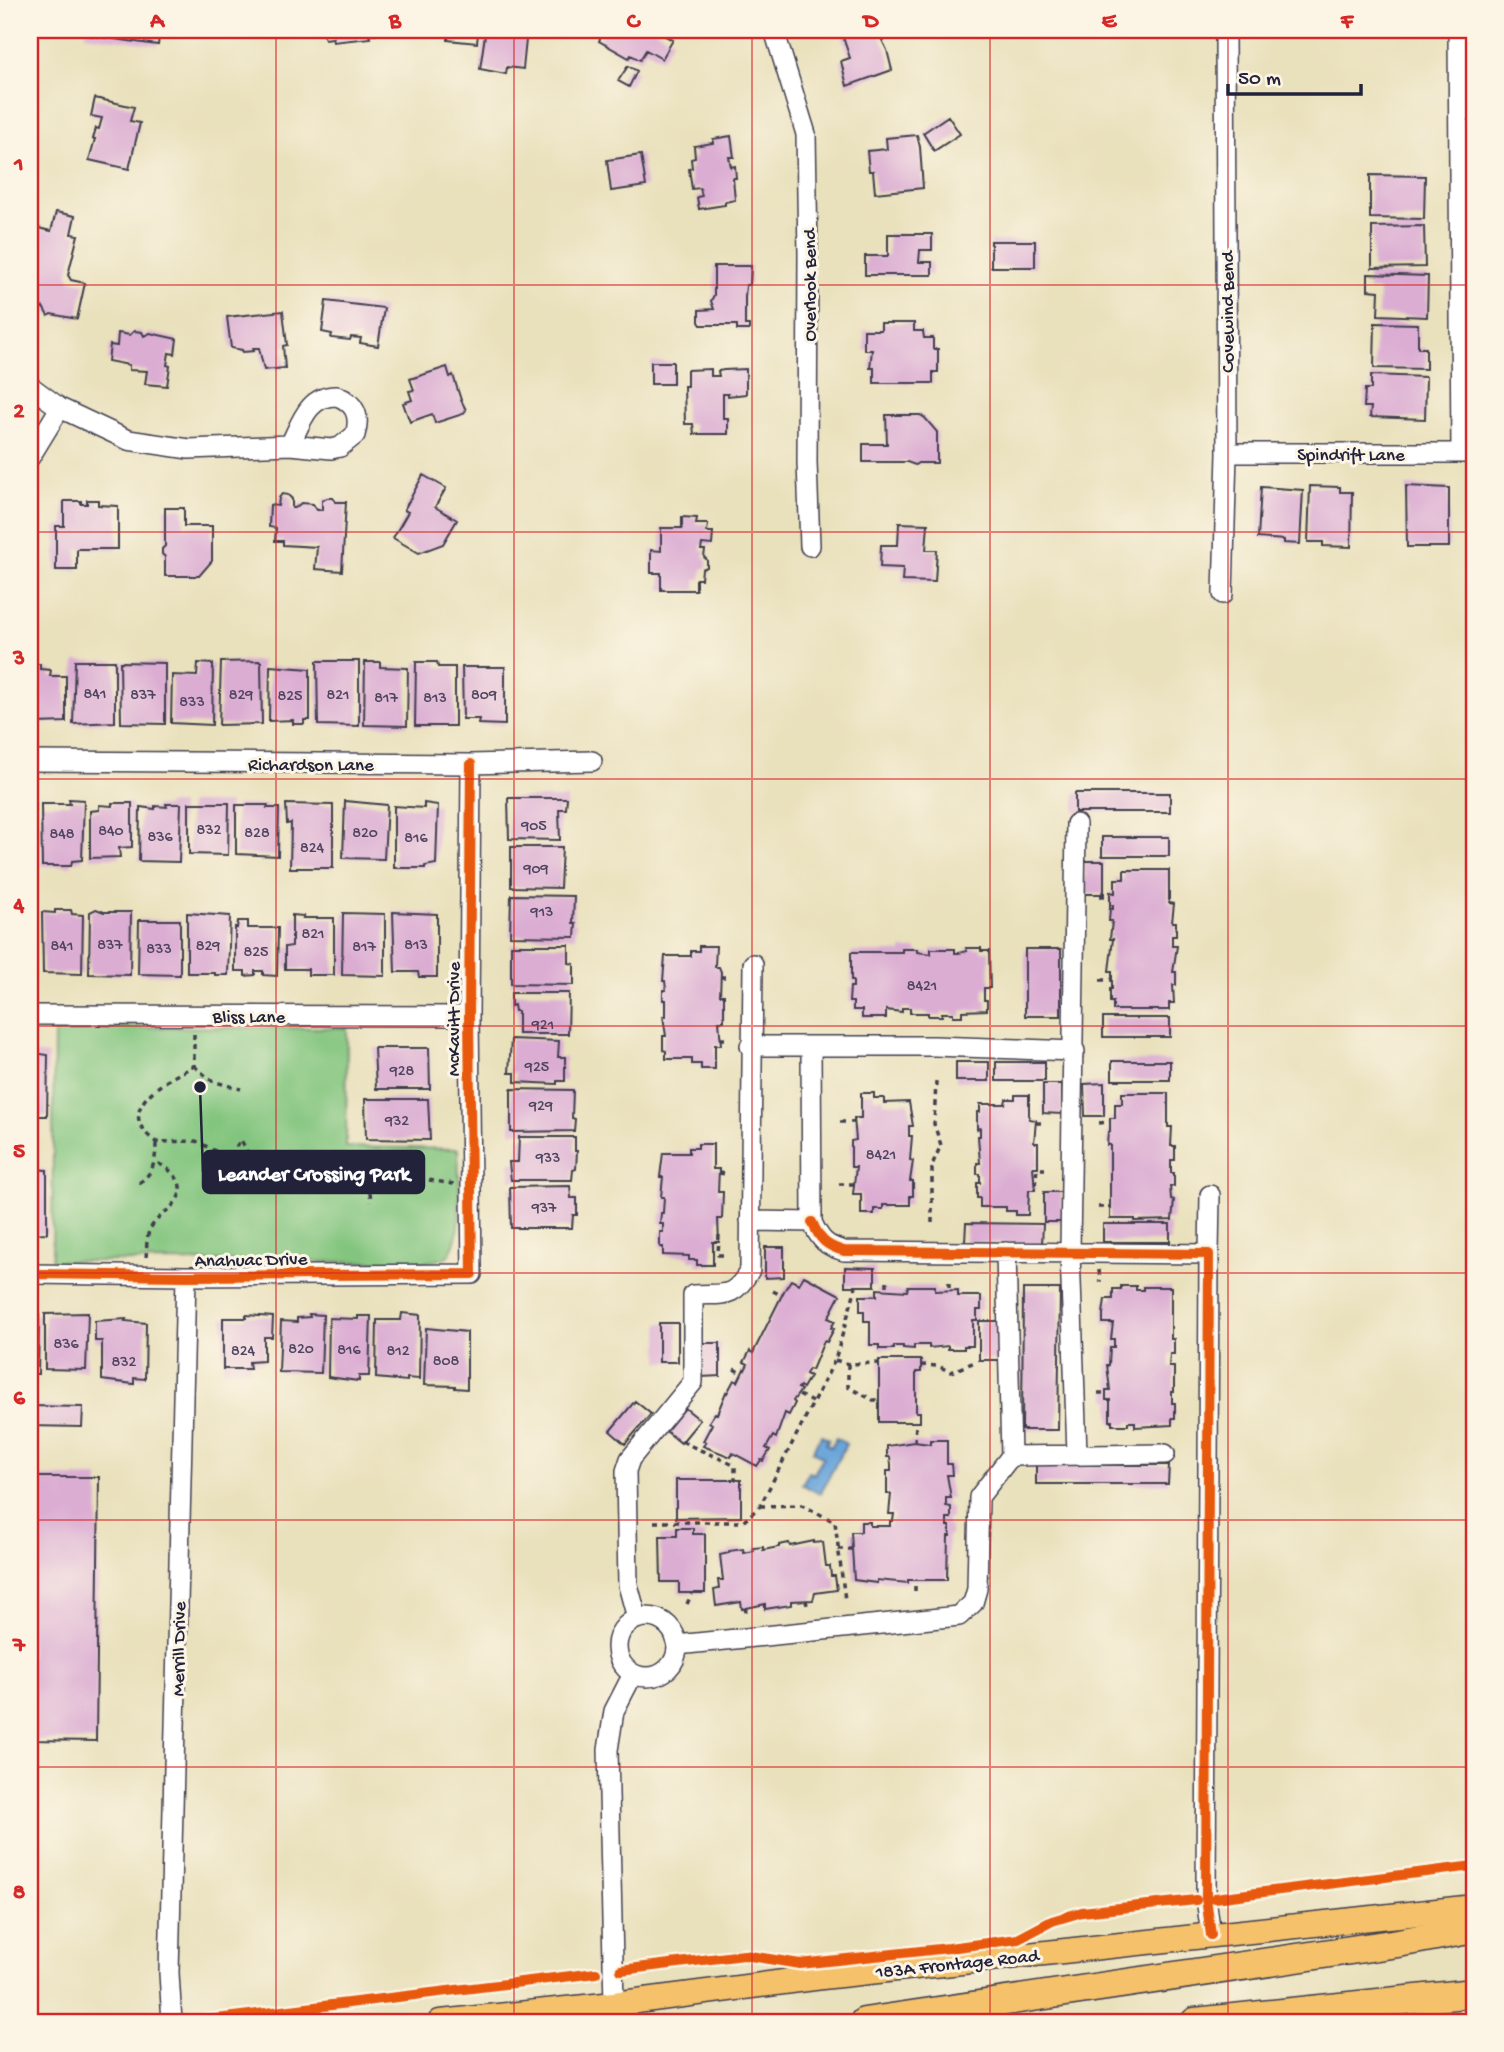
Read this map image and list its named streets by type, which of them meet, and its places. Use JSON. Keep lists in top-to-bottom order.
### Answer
{
  "streets": {
    "main road": ["183A Frontage Road"],
    "street": [
      "Overlook Bend",
      "Covewind Bend",
      "Spindrift Lane",
      "Richardson Lane",
      "Bliss Lane",
      "McKavitt Drive",
      "Anahuac Drive",
      "Merrill Drive"
    ]
  },
  "crossings": [
    ["Covewind Bend", "Spindrift Lane"],
    ["Richardson Lane", "McKavitt Drive"],
    ["Bliss Lane", "McKavitt Drive"],
    ["McKavitt Drive", "Anahuac Drive"],
    ["Anahuac Drive", "Merrill Drive"]
  ],
  "places": ["Leander Crossing Park"],
  "house_numbers": [
    "841",
    "837",
    "829",
    "821",
    "809",
    "825",
    "817",
    "813",
    "833",
    "905",
    "832",
    "840",
    "828",
    "820",
    "848",
    "836",
    "816",
    "824",
    "909",
    "913",
    "821",
    "837",
    "813",
    "841",
    "829",
    "817",
    "833",
    "825",
    "8421",
    "921",
    "925",
    "928",
    "929",
    "932",
    "8421",
    "933",
    "937",
    "836",
    "820",
    "816",
    "824",
    "812",
    "808",
    "832"
  ],
  "scale_bar": "50 m",
  "grid": {
    "columns": [
      "A",
      "B",
      "C",
      "D",
      "E",
      "F"
    ],
    "rows": [
      "1",
      "2",
      "3",
      "4",
      "5",
      "6",
      "7",
      "8"
    ]
  }
}
